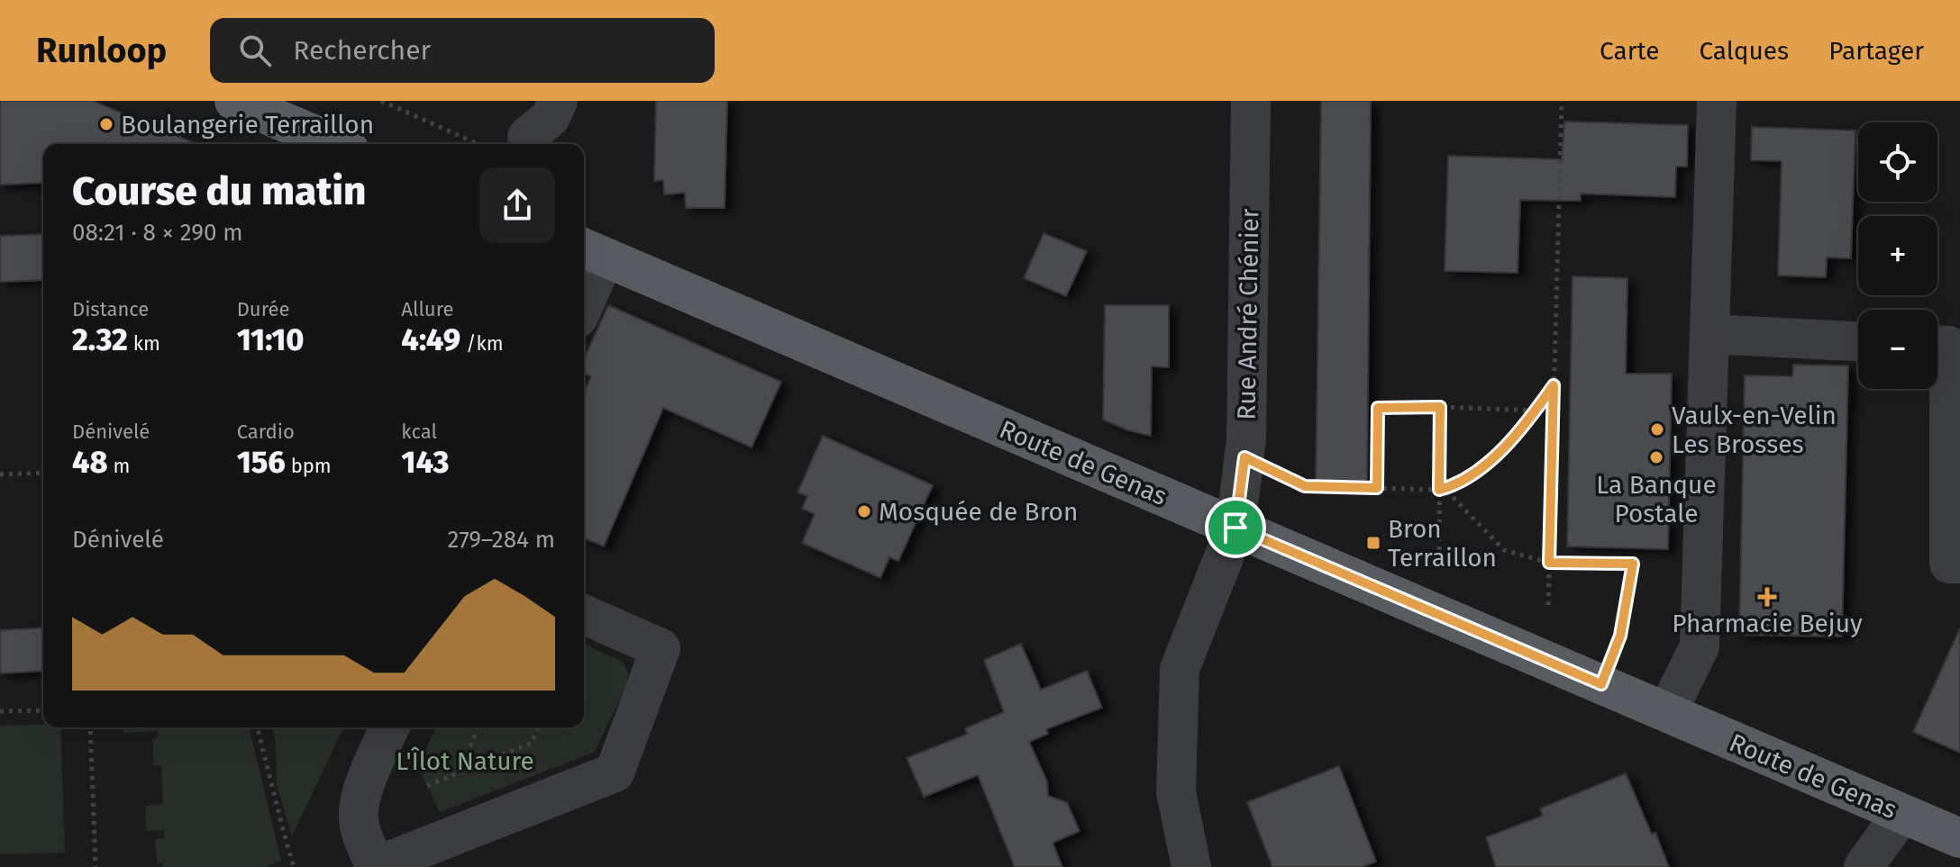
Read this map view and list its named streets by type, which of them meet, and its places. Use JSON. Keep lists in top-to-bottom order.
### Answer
{
  "streets": {
    "main road": ["Route de Genas"],
    "street": ["Rue André Chénier"]
  },
  "crossings": [
    ["Rue André Chénier", "Route de Genas"]
  ],
  "parks": ["L'Îlot Nature"],
  "places": {
    "other": [
      "Boulangerie Terraillon",
      "Vaulx-en-Velin Les Brosses",
      "La Banque Postale",
      "Mosquée de Bron"
    ],
    "transit": ["Bron Terraillon"],
    "health": ["Pharmacie Bejuy"]
  },
  "page": {
    "header": "Runloop",
    "search": "Rechercher",
    "nav": ["Carte", "Calques", "Partager"],
    "map_buttons": ["+", "−"],
    "heading": ["Course du matin", "08:21 · 8 × 290 m"],
    "stats": [
      ["Distance", "2.32 km"],
      ["Durée", "11:10"],
      ["Allure", "4:49 /km"],
      ["Dénivelé", "48 m"],
      ["Cardio", "156 bpm"],
      ["kcal", "143"]
    ],
    "chart": ["Dénivelé", "279–284 m"]
  }
}
